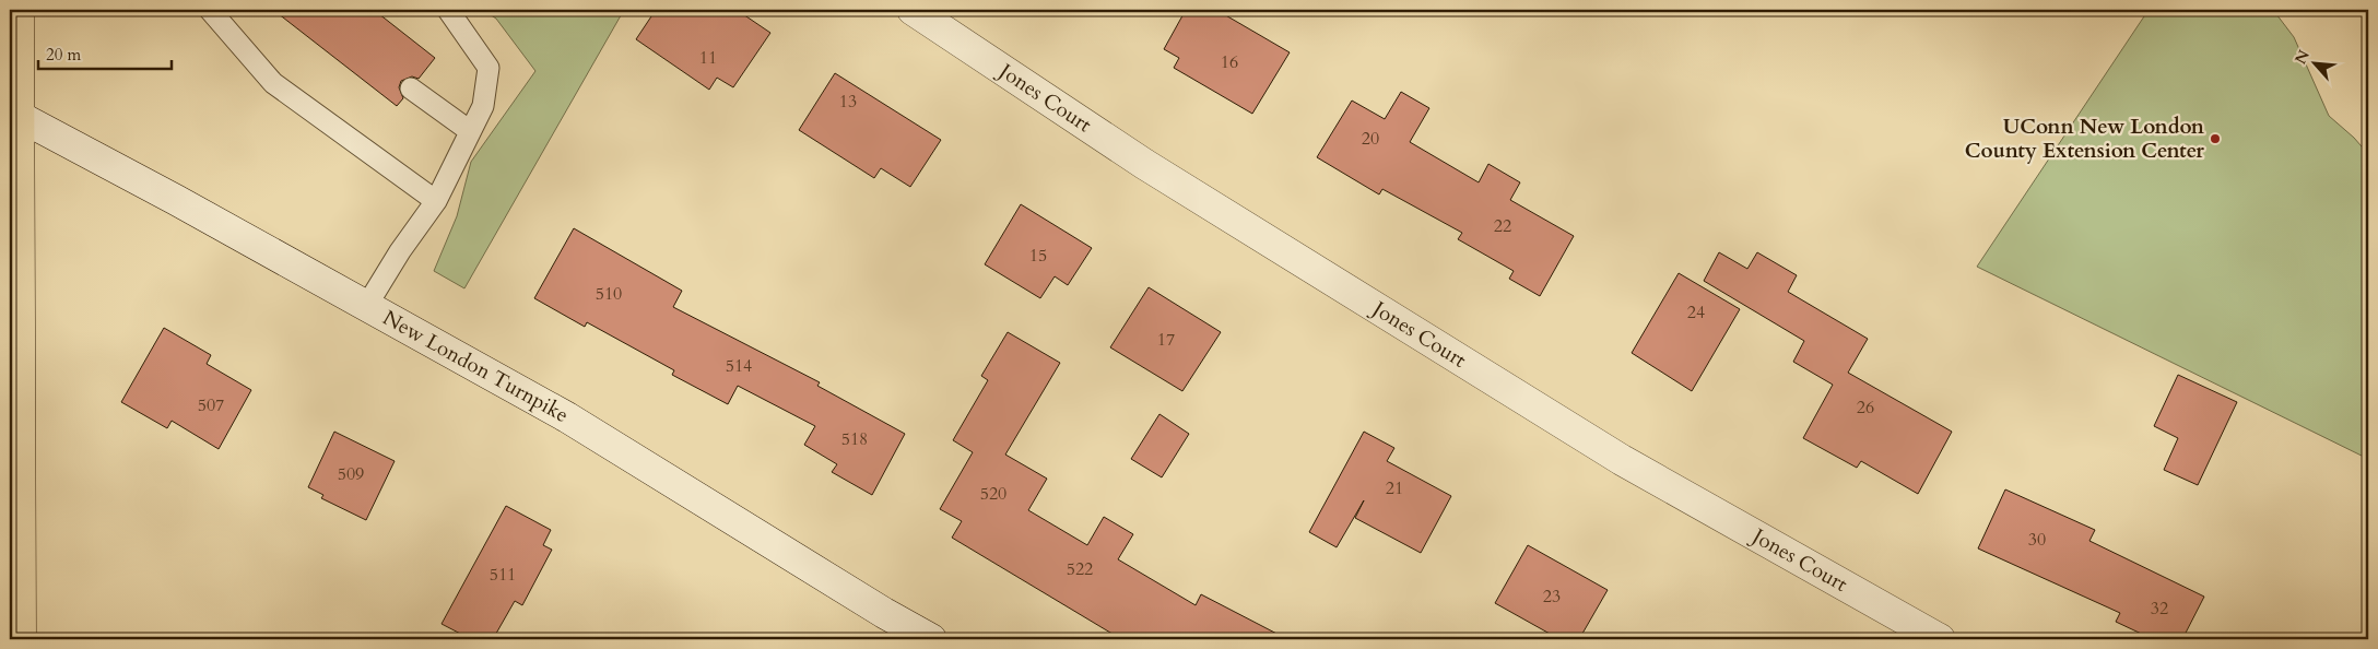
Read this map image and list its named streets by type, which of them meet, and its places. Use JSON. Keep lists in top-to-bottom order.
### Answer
{
  "streets": {
    "street": ["Jones Court", "New London Turnpike"]
  },
  "places": ["UConn New London County Extension Center"],
  "house_numbers": [
    "11",
    "16",
    "13",
    "20",
    "22",
    "15",
    "510",
    "24",
    "17",
    "514",
    "507",
    "26",
    "518",
    "509",
    "21",
    "520",
    "30",
    "522",
    "511",
    "23",
    "32"
  ],
  "scale_bar": "20 m",
  "north": "top left"
}
